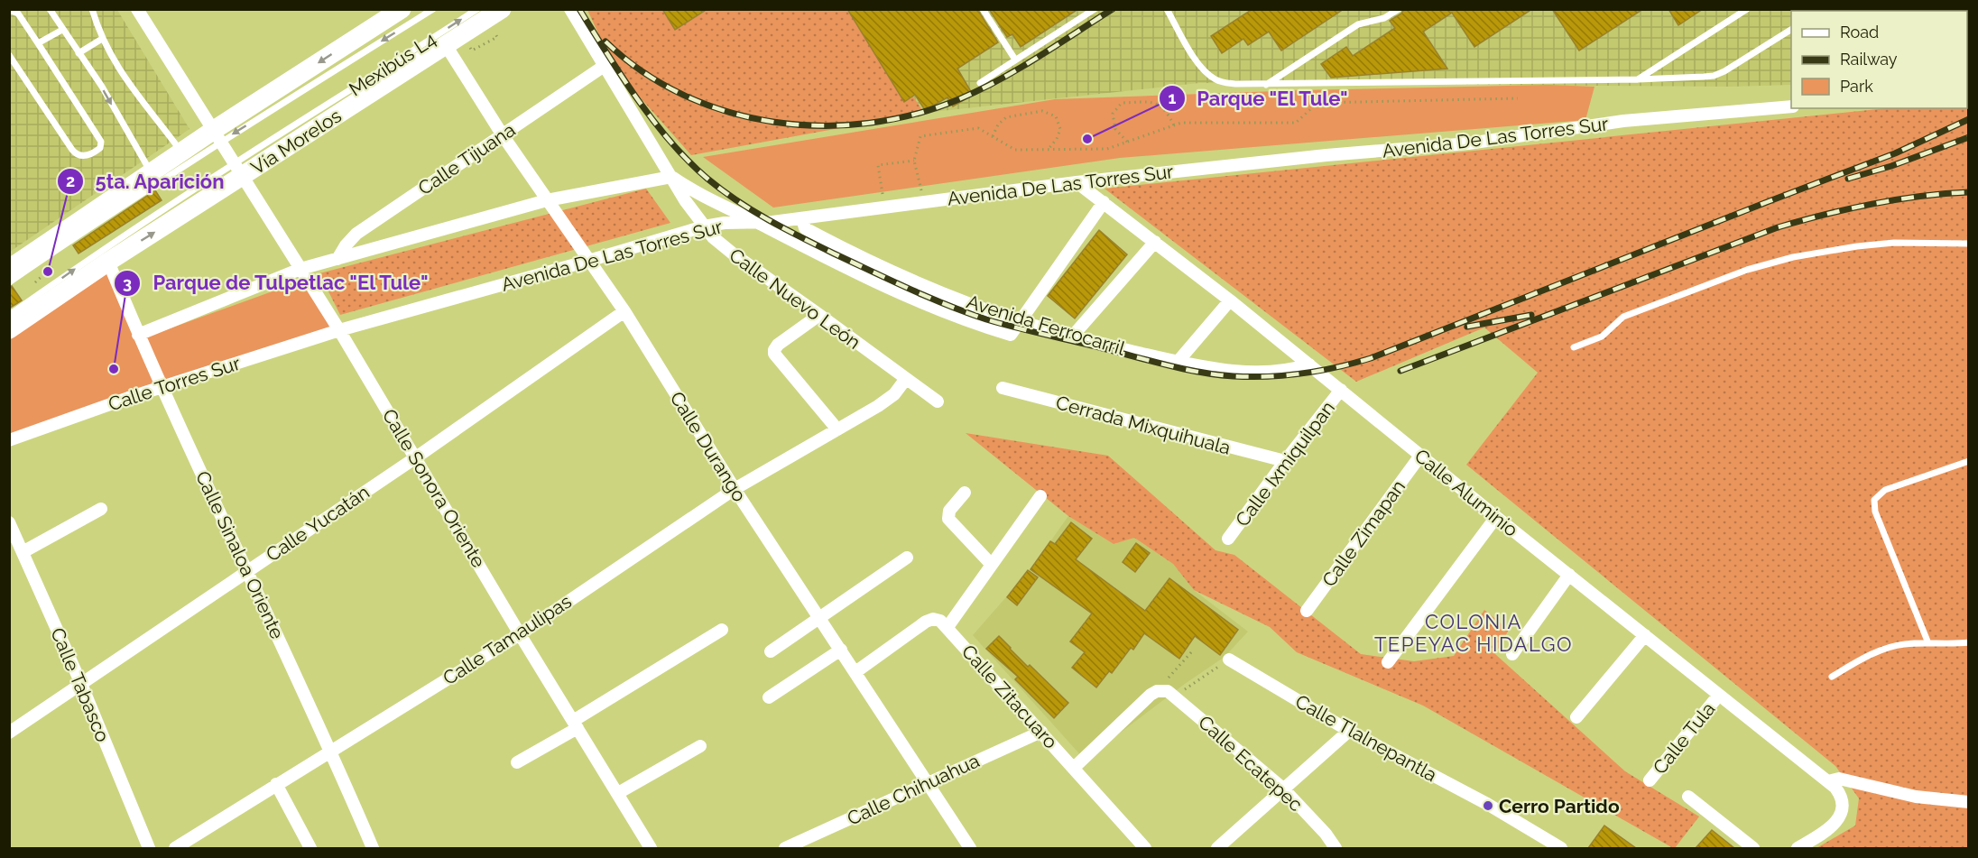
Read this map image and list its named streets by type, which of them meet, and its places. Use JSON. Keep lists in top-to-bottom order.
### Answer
{
  "streets": {
    "main road": ["Vía Morelos"],
    "street": [
      "Avenida De Las Torres Sur",
      "Calle Tijuana",
      "Calle Nuevo León",
      "Avenida Ferrocarril",
      "Calle Torres Sur",
      "Cerrada Mixquihuala",
      "Calle Durango",
      "Calle Ixmiquilpan",
      "Calle Sonora Oriente",
      "Calle Aluminio",
      "Calle Yucatán",
      "Calle Zimapan",
      "Calle Sinaloa Oriente",
      "Calle Tamaulipas",
      "Calle Tabasco",
      "Calle Zitacuaro",
      "Calle Tlalnepantla",
      "Calle Tula",
      "Calle Ecatepec",
      "Calle Chihuahua"
    ],
    "lane": ["Mexibús L4"]
  },
  "crossings": [
    ["Mexibús L4", "Vía Morelos"],
    ["Mexibús L4", "Calle Sonora Oriente"],
    ["Avenida De Las Torres Sur", "Calle Nuevo León"],
    ["Avenida De Las Torres Sur", "Avenida Ferrocarril"],
    ["Avenida De Las Torres Sur", "Calle Torres Sur"],
    ["Avenida De Las Torres Sur", "Calle Durango"],
    ["Avenida De Las Torres Sur", "Calle Sonora Oriente"],
    ["Avenida De Las Torres Sur", "Calle Aluminio"],
    ["Vía Morelos", "Calle Durango"],
    ["Vía Morelos", "Calle Sonora Oriente"],
    ["Vía Morelos", "Calle Sinaloa Oriente"],
    ["Calle Tijuana", "Calle Nuevo León"],
    ["Calle Tijuana", "Calle Durango"],
    ["Calle Nuevo León", "Avenida Ferrocarril"],
    ["Calle Nuevo León", "Calle Tamaulipas"],
    ["Avenida Ferrocarril", "Calle Aluminio"],
    ["Calle Torres Sur", "Calle Sonora Oriente"],
    ["Calle Torres Sur", "Calle Sinaloa Oriente"],
    ["Cerrada Mixquihuala", "Calle Ixmiquilpan"],
    ["Calle Durango", "Calle Yucatán"],
    ["Calle Durango", "Calle Tamaulipas"],
    ["Calle Durango", "Calle Zitacuaro"],
    ["Calle Durango", "Calle Chihuahua"],
    ["Calle Ixmiquilpan", "Calle Aluminio"],
    ["Calle Sonora Oriente", "Calle Yucatán"],
    ["Calle Sonora Oriente", "Calle Tamaulipas"],
    ["Calle Aluminio", "Calle Zimapan"],
    ["Calle Aluminio", "Calle Tula"],
    ["Calle Yucatán", "Calle Sinaloa Oriente"],
    ["Calle Yucatán", "Calle Tabasco"],
    ["Calle Sinaloa Oriente", "Calle Tamaulipas"],
    ["Calle Zitacuaro", "Calle Chihuahua"]
  ],
  "districts": ["COLONIA TEPEYAC HIDALGO"],
  "places": [
    "Parque \"El Tule\"",
    "5ta. Aparición",
    "Parque de Tulpetlac \"El Tule\"",
    "Cerro Partido"
  ],
  "legend": ["Road", "Railway", "Park"]
}
